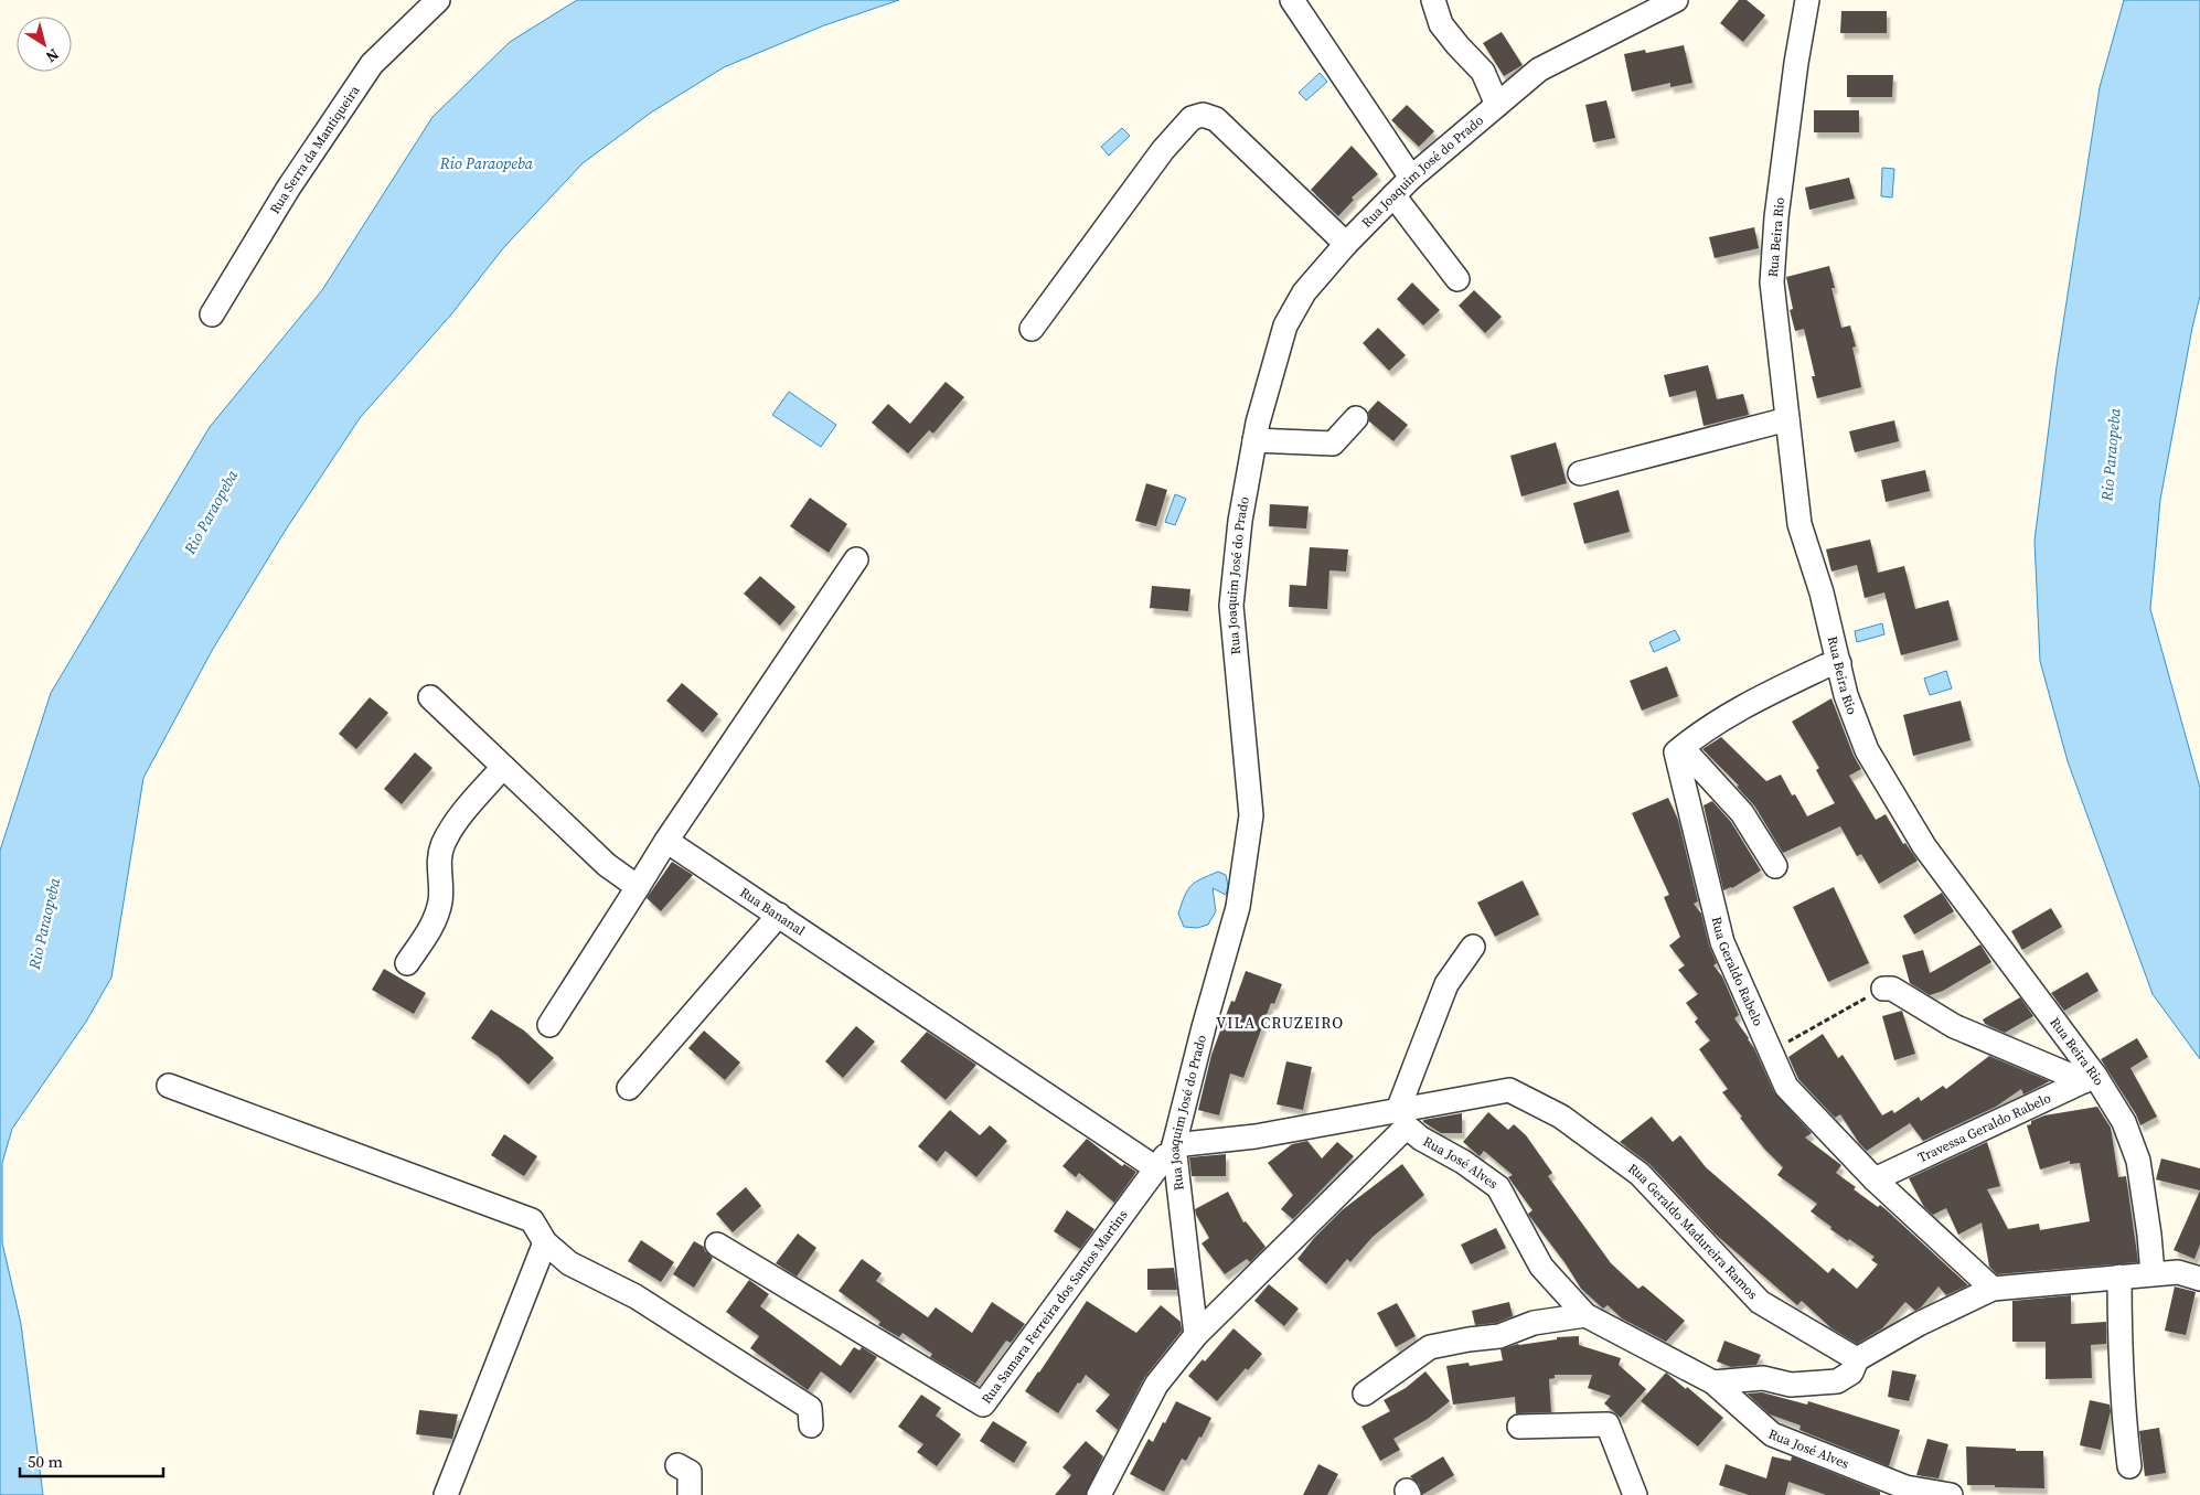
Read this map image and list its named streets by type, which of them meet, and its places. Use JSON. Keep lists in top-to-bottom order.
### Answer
{
  "streets": {
    "street": [
      "Rua Serra da Mantiqueira",
      "Rua Joaquim José do Prado",
      "Rua Beira Rio",
      "Rua Bananal",
      "Rua Geraldo Rabelo",
      "Travessa Geraldo Rabelo",
      "Rua José Alves",
      "Rua Geraldo Madureira Ramos",
      "Rua Samara Ferreira dos Santos Martins"
    ]
  },
  "crossings": [
    ["Rua Joaquim José do Prado", "Rua José Alves"],
    ["Rua Joaquim José do Prado", "Rua Geraldo Madureira Ramos"],
    ["Rua Joaquim José do Prado", "Rua Samara Ferreira dos Santos Martins"],
    ["Rua Beira Rio", "Travessa Geraldo Rabelo"],
    ["Rua Bananal", "Rua Samara Ferreira dos Santos Martins"],
    ["Rua Geraldo Rabelo", "Travessa Geraldo Rabelo"],
    ["Rua José Alves", "Rua Geraldo Madureira Ramos"],
    ["Rua Geraldo Madureira Ramos", "Rua Samara Ferreira dos Santos Martins"]
  ],
  "districts": ["VILA CRUZEIRO"],
  "water": ["Rio Paraopeba"],
  "scale_bar": "50 m",
  "north": "bottom right"
}
